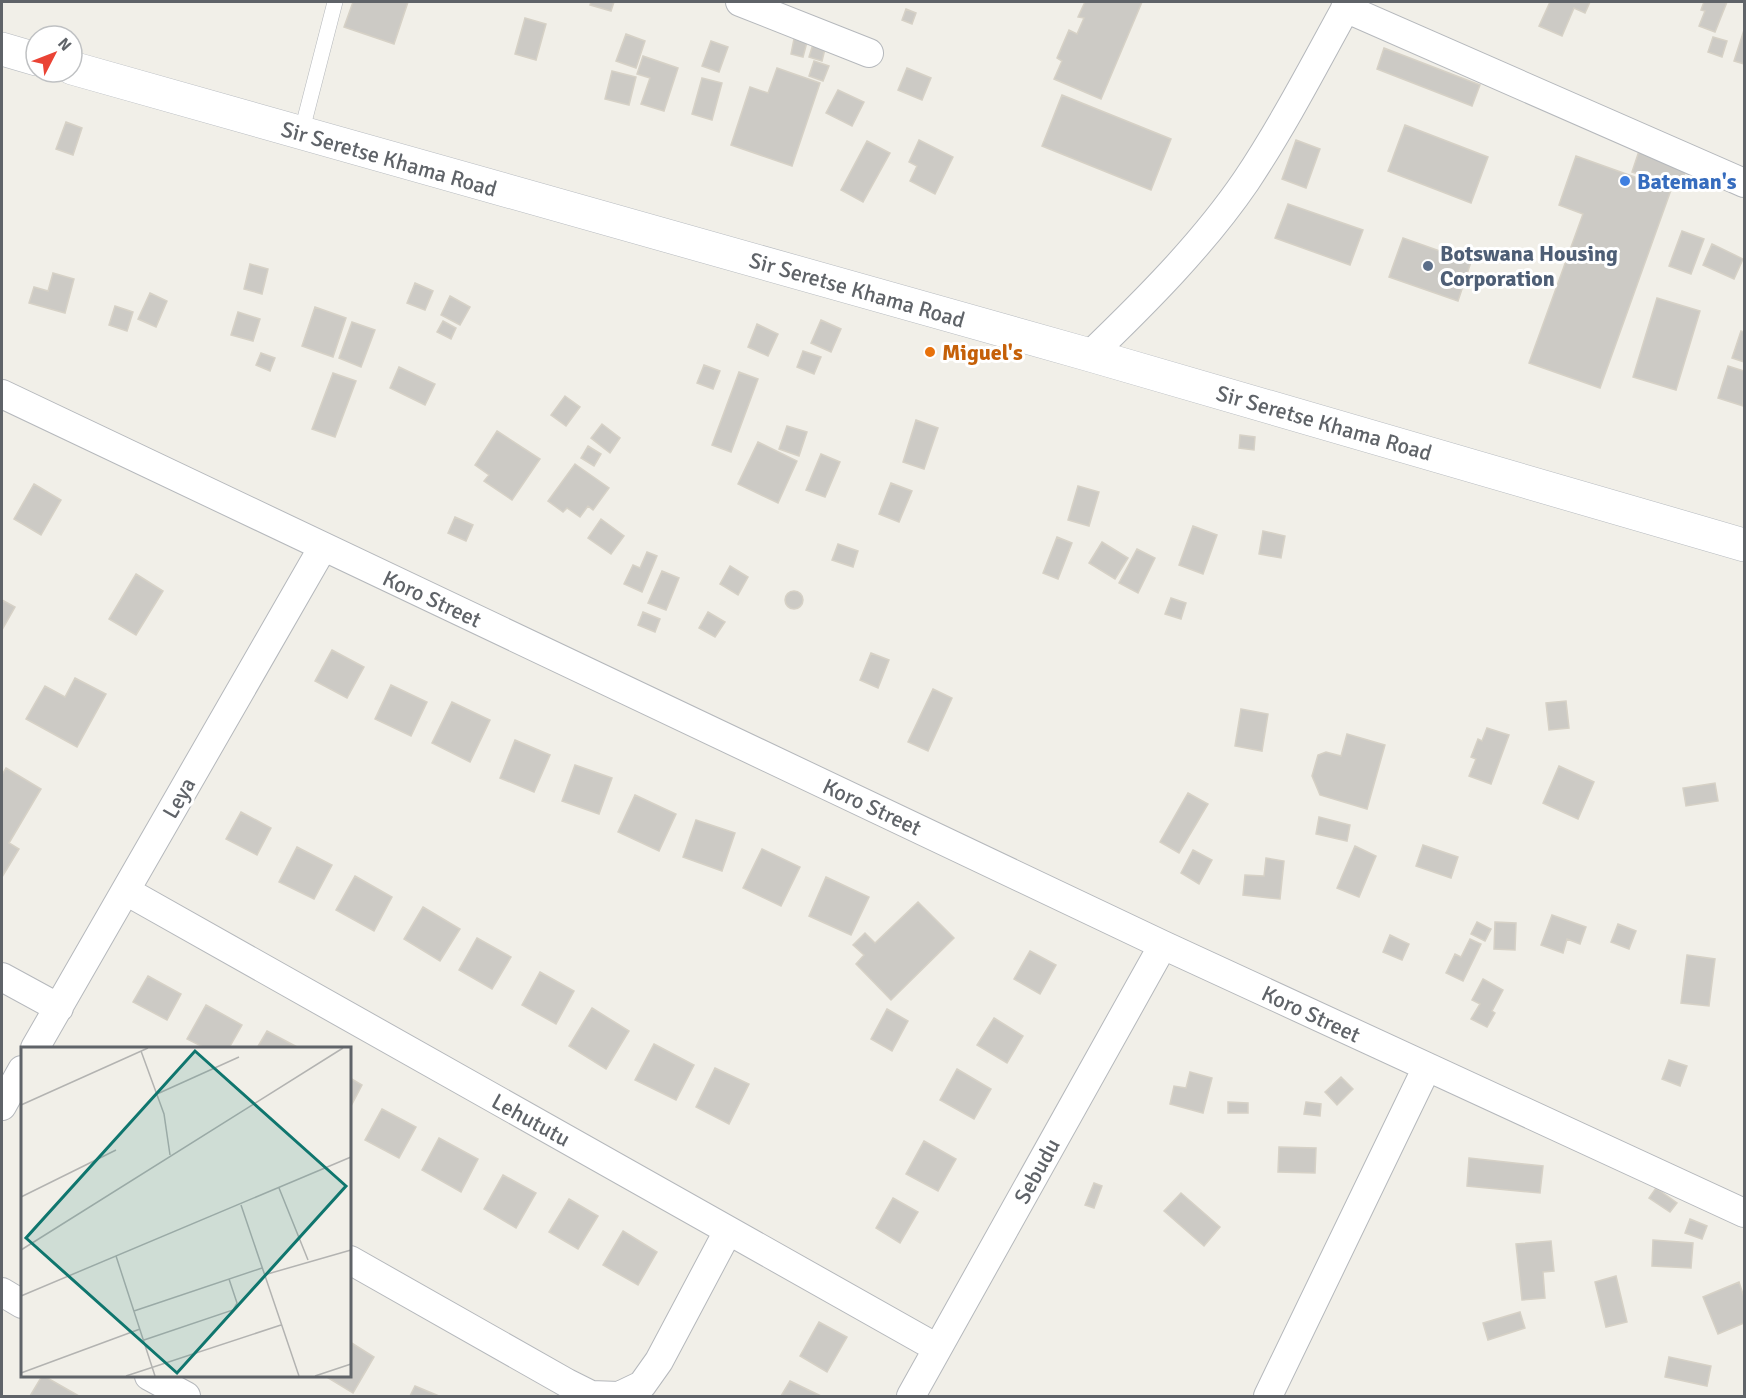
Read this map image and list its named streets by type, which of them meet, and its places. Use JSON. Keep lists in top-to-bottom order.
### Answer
{
  "streets": {
    "main road": ["Sir Seretse Khama Road"],
    "street": [
      "Koro Street",
      "Leya",
      "Lehututu",
      "Sebudu"
    ]
  },
  "crossings": [
    ["Koro Street", "Leya"],
    ["Koro Street", "Sebudu"],
    ["Leya", "Lehututu"],
    ["Lehututu", "Sebudu"]
  ],
  "places": ["Bateman's", "Botswana Housing Corporation", "Miguel's"],
  "north": "top right"
}
